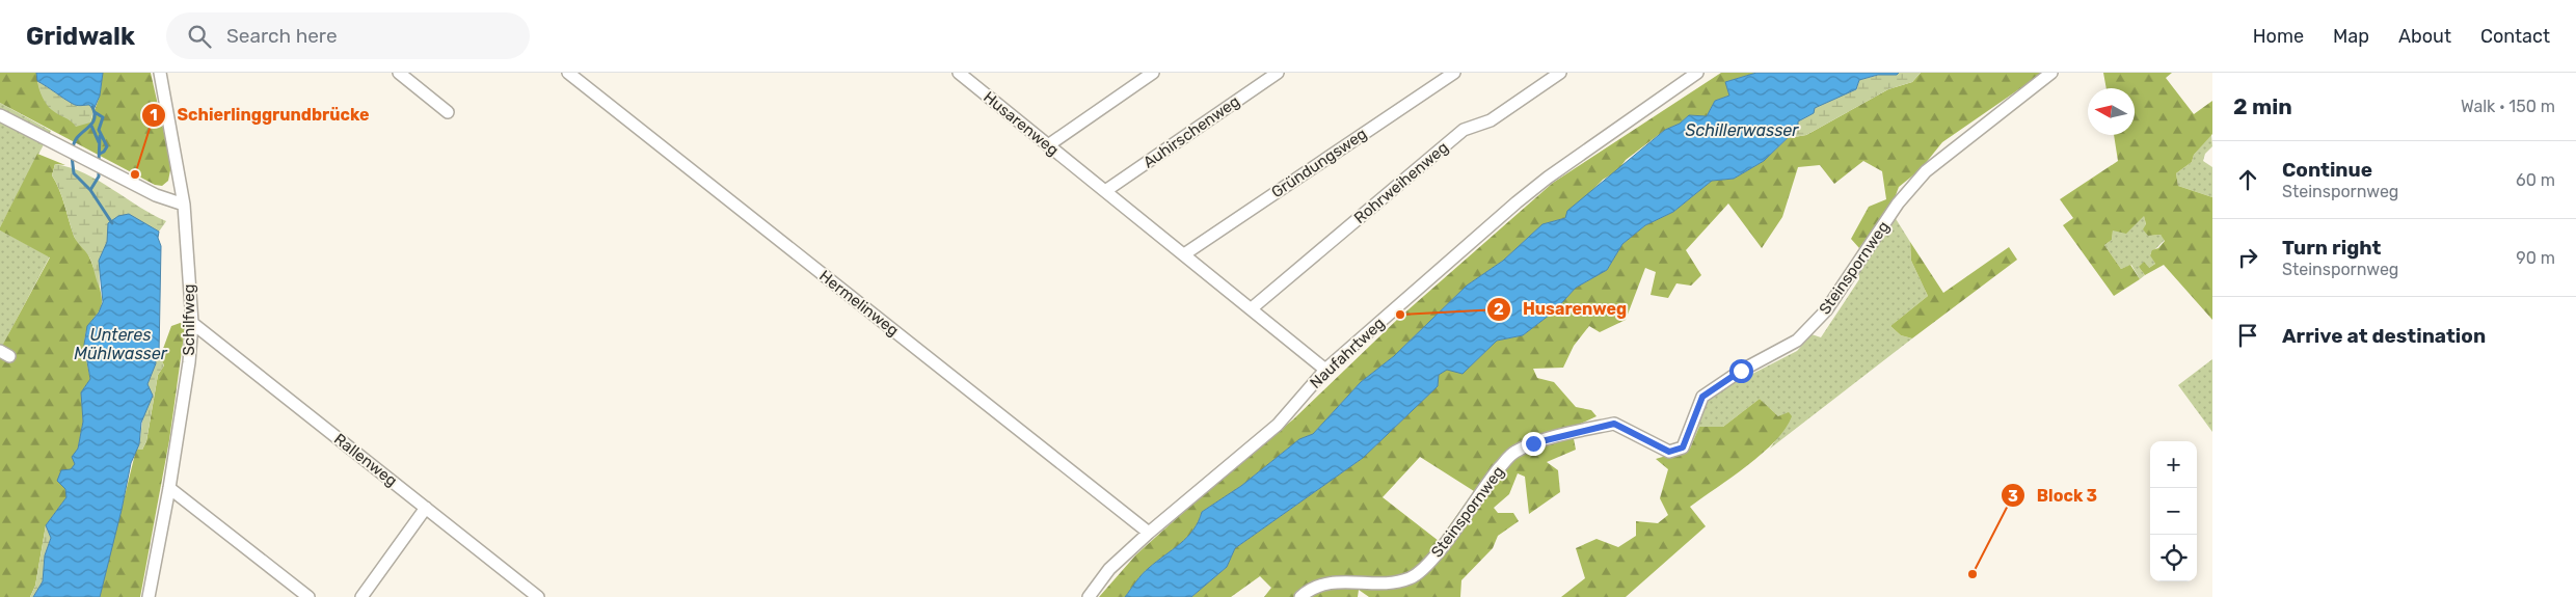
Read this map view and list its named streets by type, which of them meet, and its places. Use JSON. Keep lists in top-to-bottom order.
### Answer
{
  "streets": {
    "street": [
      "Husarenweg",
      "Auhirschenweg",
      "Gründungsweg",
      "Rohrweihenweg",
      "Steinspornweg",
      "Hermelinweg",
      "Schilfweg",
      "Naufahrtweg",
      "Rallenweg"
    ]
  },
  "crossings": [
    ["Husarenweg", "Auhirschenweg"],
    ["Husarenweg", "Gründungsweg"],
    ["Husarenweg", "Rohrweihenweg"],
    ["Husarenweg", "Naufahrtweg"],
    ["Hermelinweg", "Naufahrtweg"],
    ["Schilfweg", "Rallenweg"]
  ],
  "water": ["Schillerwasser", "Unteres Mühlwasser"],
  "places": ["Schierlinggrundbrücke", "Husarenweg", "Block 3"],
  "north": "left",
  "page": {
    "header": "Gridwalk",
    "search": "Search here",
    "nav": [
      "Home",
      "Map",
      "About",
      "Contact"
    ],
    "heading": ["2 min", "Walk · 150 m"],
    "list": [
      ["Continue", "Steinspornweg", "60 m"],
      ["Turn right", "Steinspornweg", "90 m"],
      "Arrive at destination"
    ],
    "map_buttons": ["+", "−"]
  }
}
